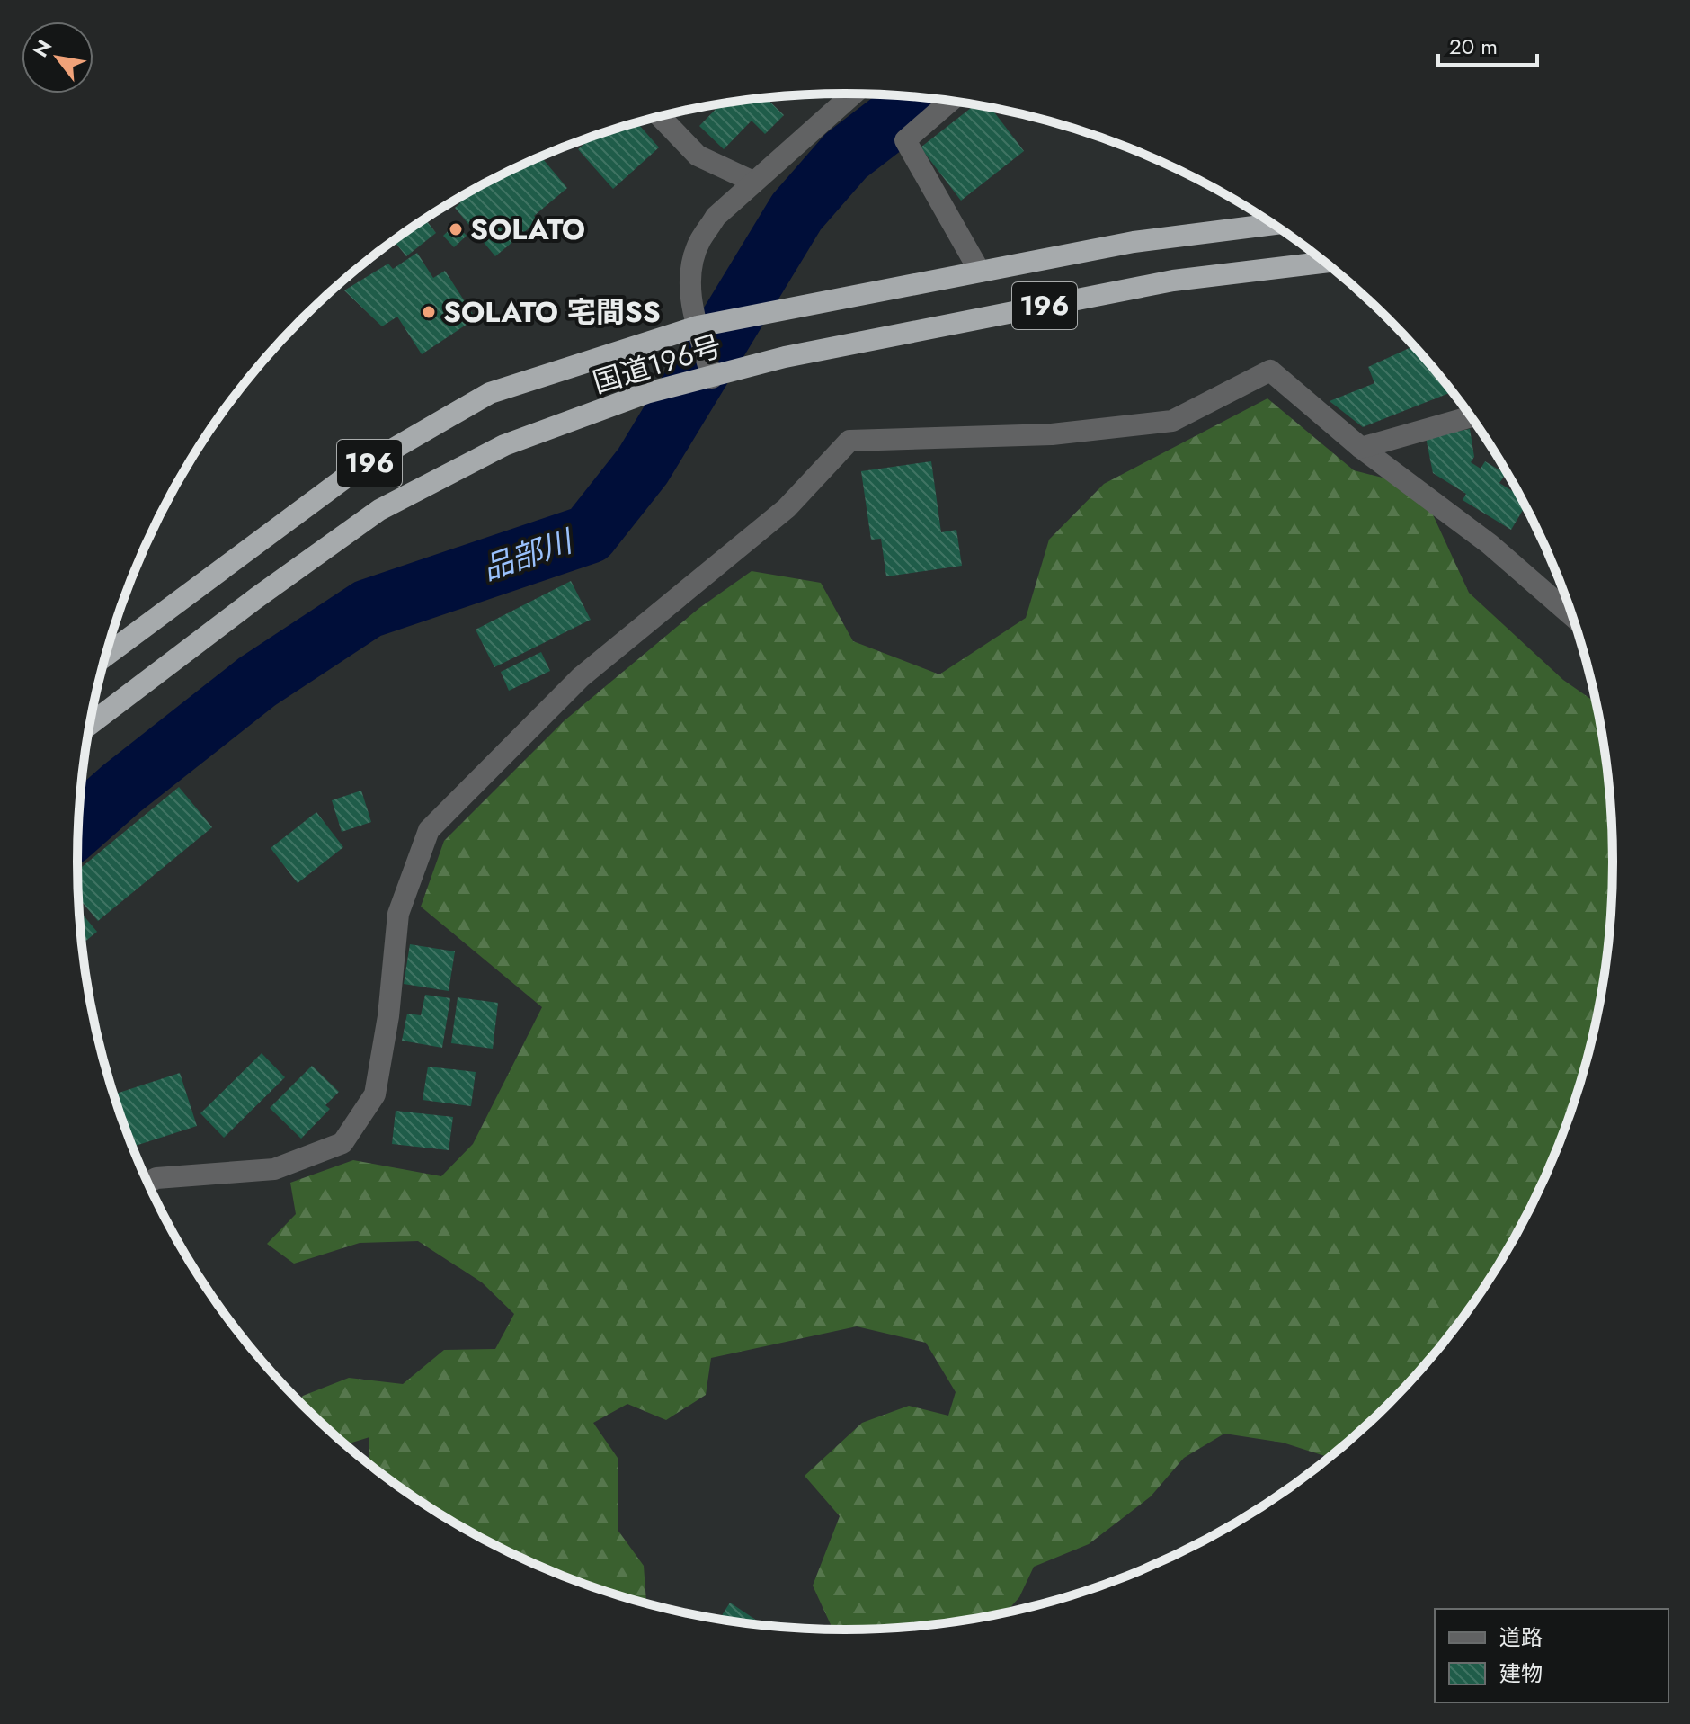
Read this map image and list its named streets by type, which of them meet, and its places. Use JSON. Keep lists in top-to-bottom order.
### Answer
{
  "streets": {
    "highway": ["196", "国道196号"]
  },
  "water": ["品部川"],
  "places": ["SOLATO", "SOLATO 宅間SS"],
  "legend": ["道路", "建物"],
  "scale_bar": "20 m",
  "north": "top left"
}
